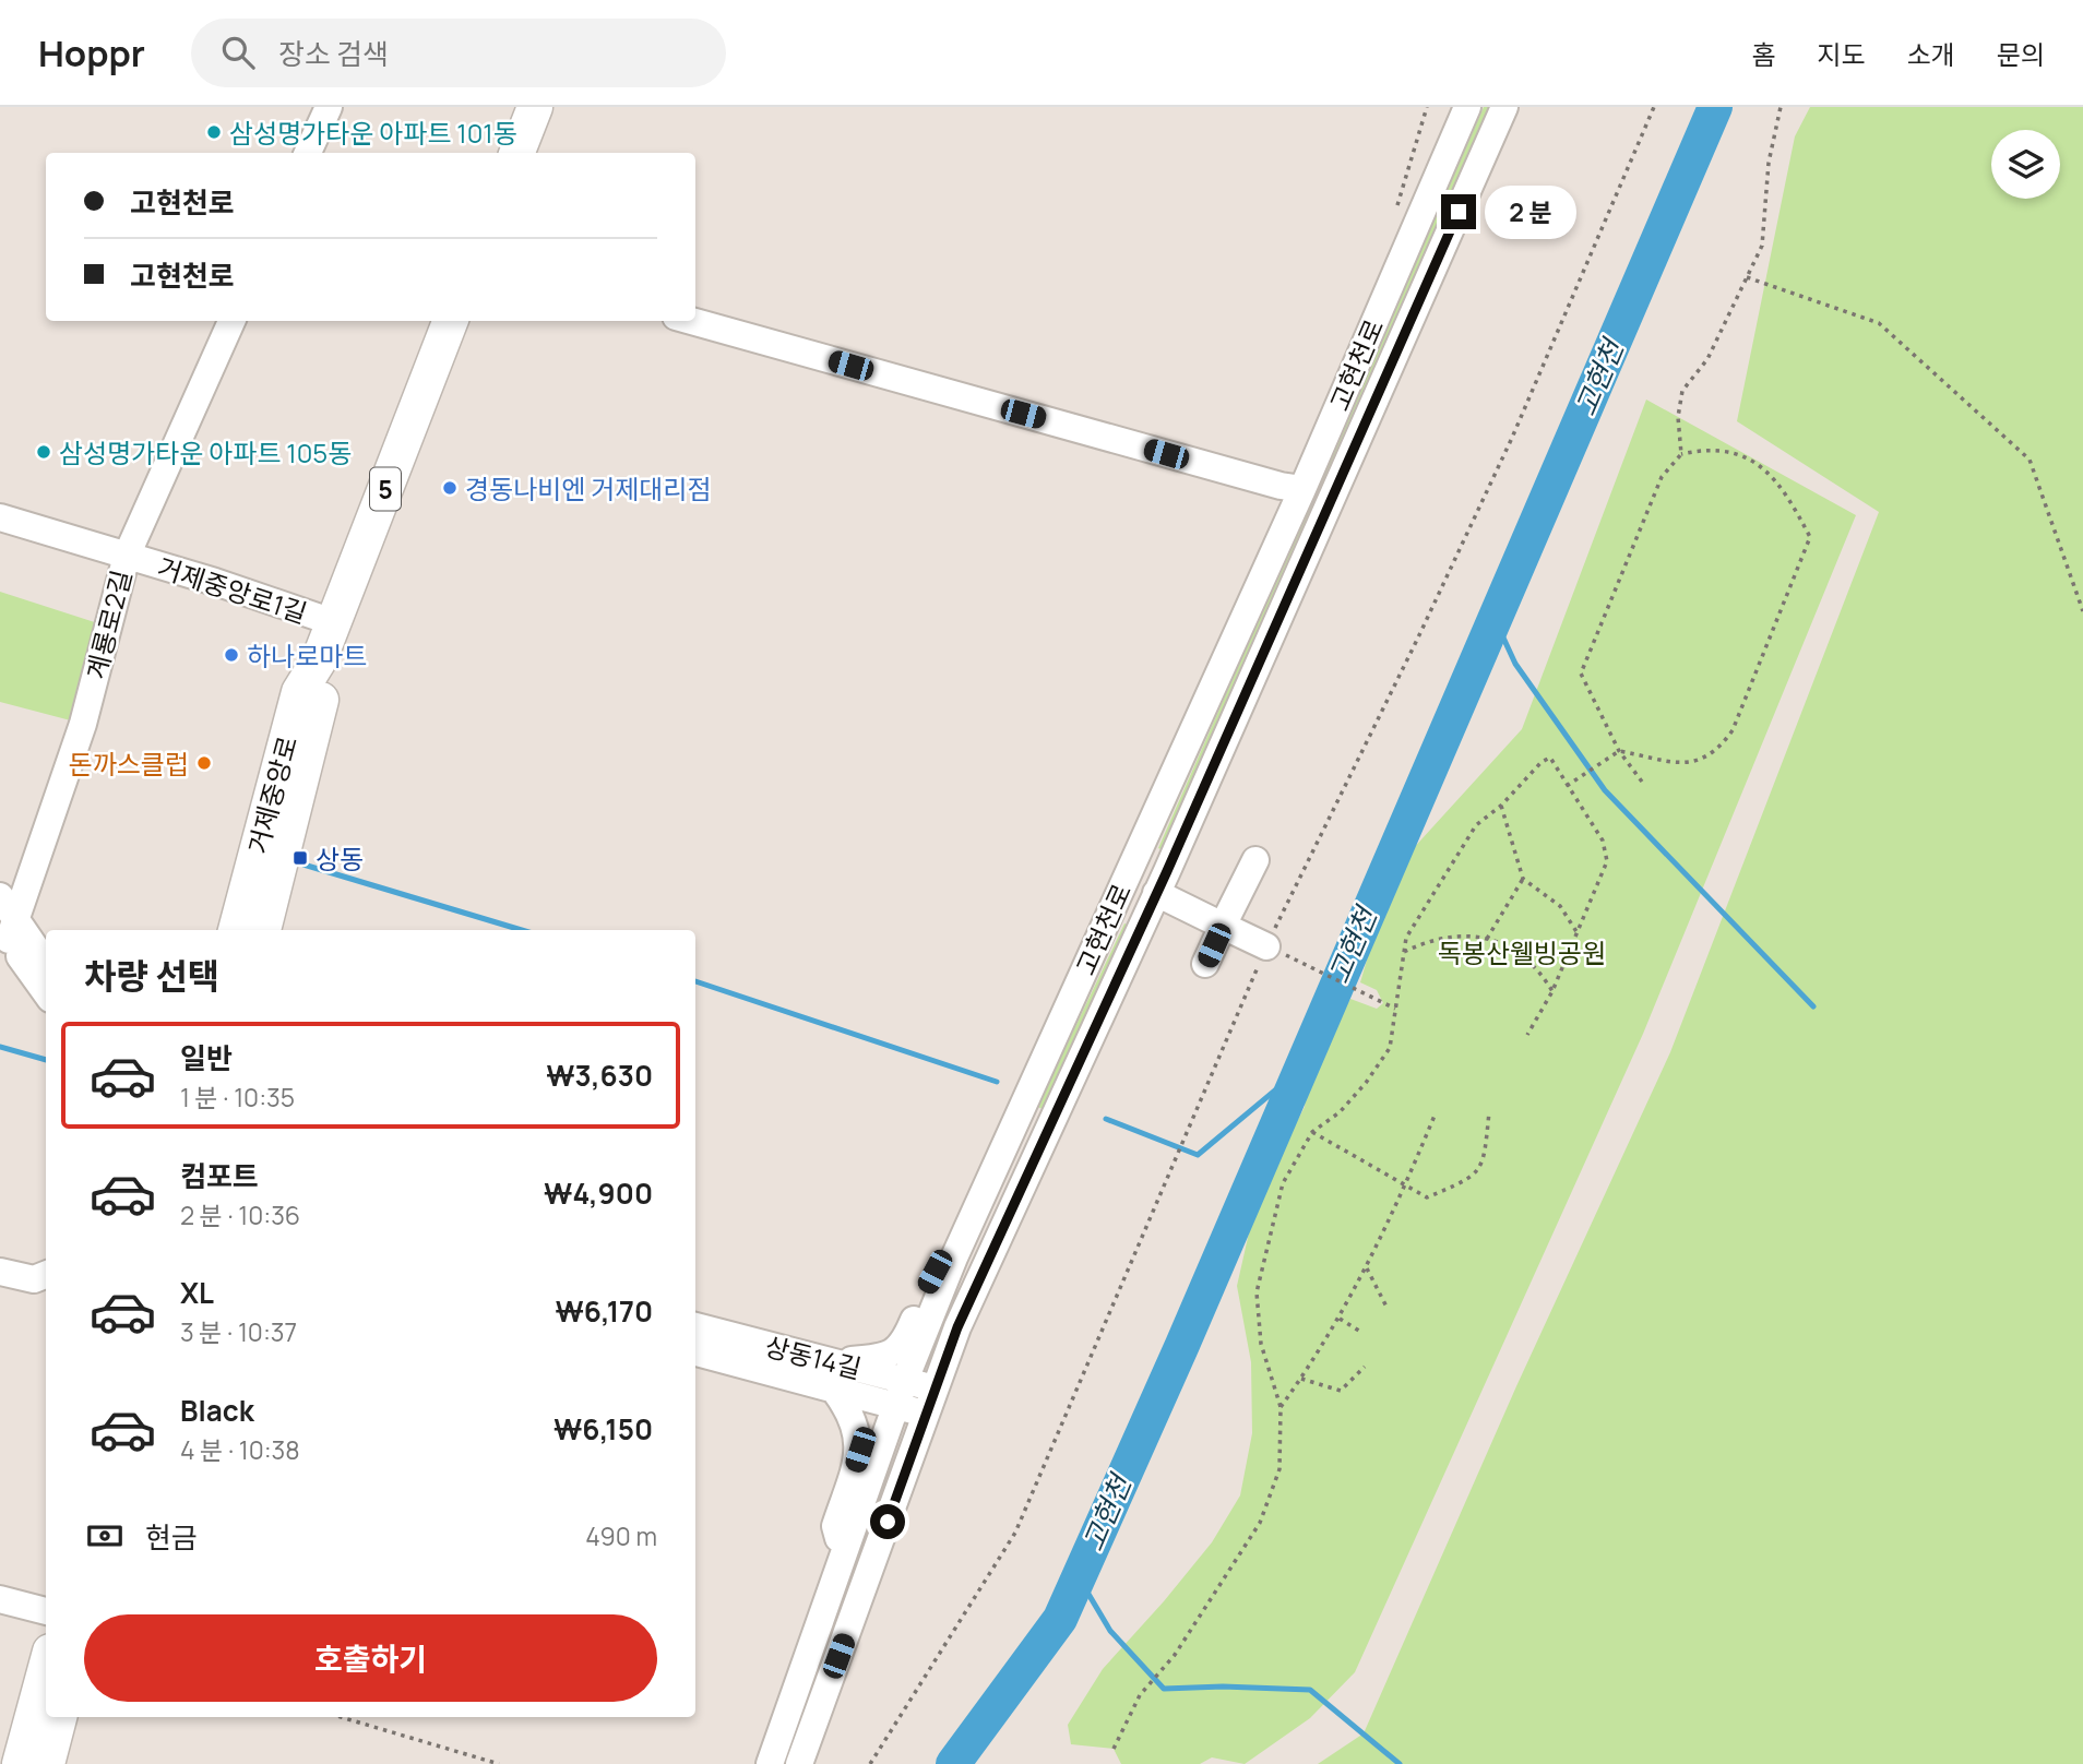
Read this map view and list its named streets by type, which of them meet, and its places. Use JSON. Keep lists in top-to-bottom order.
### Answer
{
  "streets": {
    "main road": ["5", "거제중앙로"],
    "street": [
      "고현천로",
      "거제중앙로1길",
      "계룡로2길",
      "상동14길"
    ]
  },
  "crossings": [
    ["고현천로", "상동14길"],
    ["거제중앙로1길", "계룡로2길"],
    ["거제중앙로1길", "거제중앙로"]
  ],
  "water": ["고현천"],
  "parks": ["독봉산웰빙공원"],
  "places": {
    "other": [
      "삼성명가타운 아파트 101동",
      "삼성명가타운 아파트 105동",
      "경동나비엔 거제대리점",
      "하나로마트",
      "돈까스클럽"
    ],
    "transit": ["상동"]
  },
  "page": {
    "header": "Hoppr",
    "search": "장소 검색",
    "nav": [
      "홈",
      "지도",
      "소개",
      "문의"
    ],
    "banner": ["고현천로", "고현천로"],
    "bubble": "2 분",
    "heading": "차량 선택",
    "list": [
      {
        "name": "일반",
        "note": "1 분 · 10:35",
        "value": "₩3,630"
      },
      {
        "name": "컴포트",
        "note": "2 분 · 10:36",
        "value": "₩4,900"
      },
      {
        "name": "XL",
        "note": "3 분 · 10:37",
        "value": "₩6,170"
      },
      {
        "name": "Black",
        "note": "4 분 · 10:38",
        "value": "₩6,150"
      }
    ],
    "pay": ["현금", "490 m"],
    "buttons": "호출하기"
  }
}
